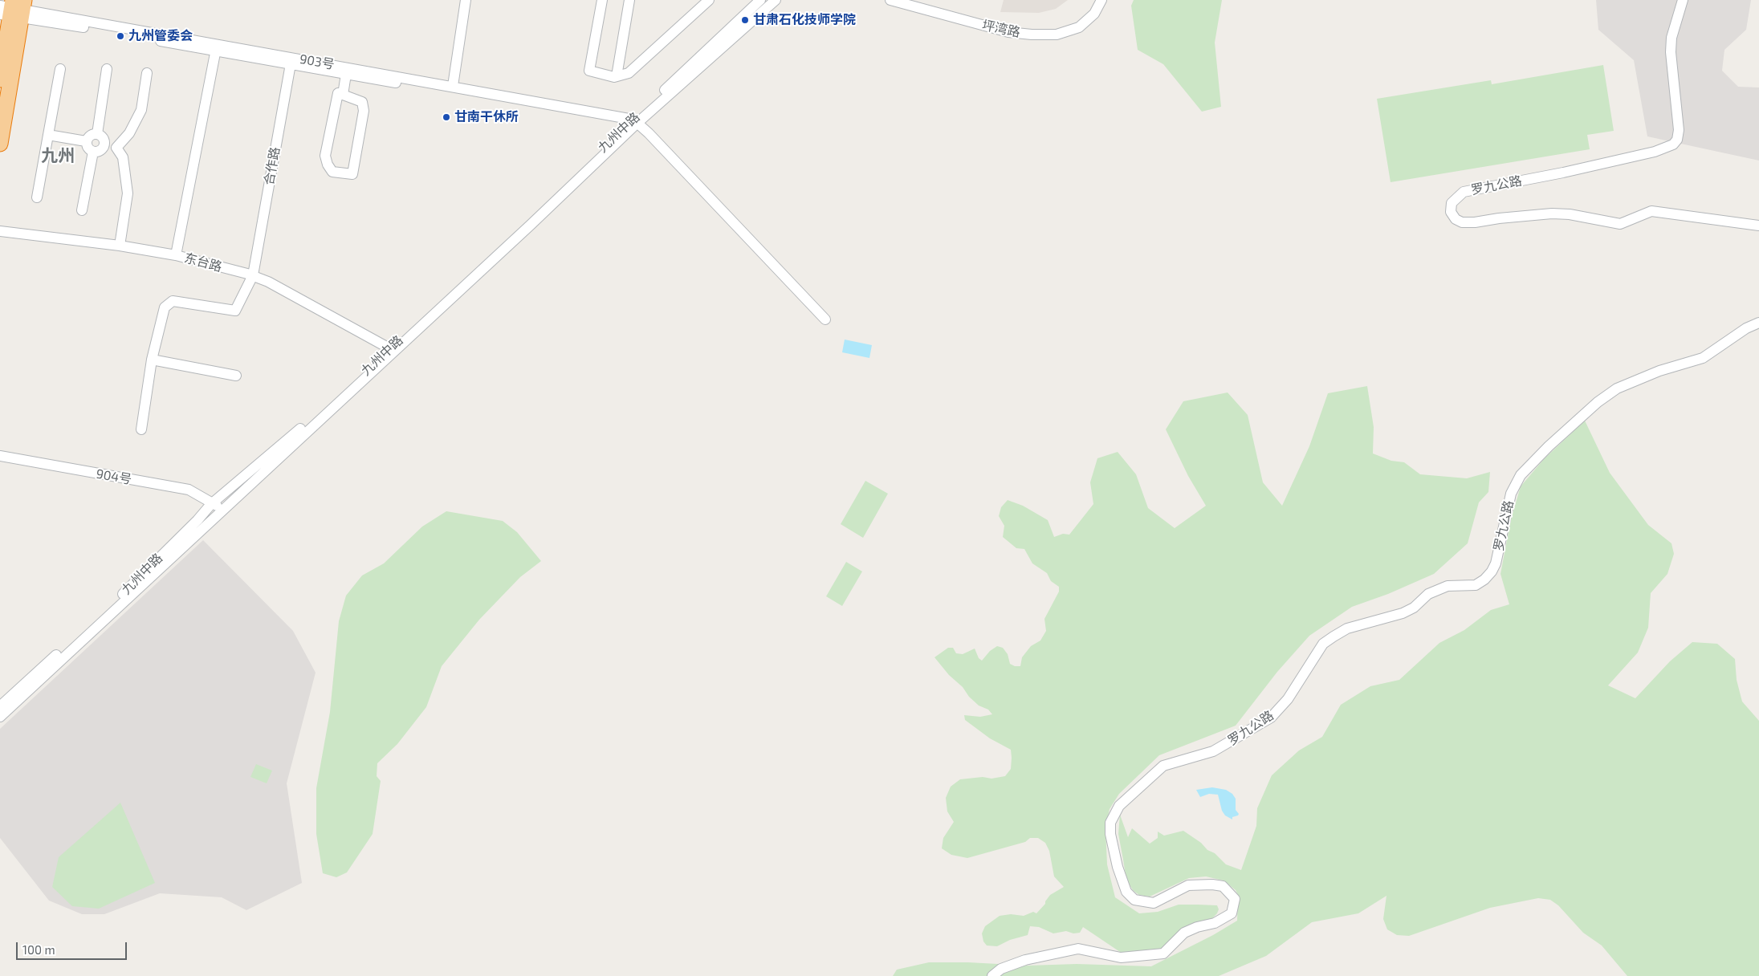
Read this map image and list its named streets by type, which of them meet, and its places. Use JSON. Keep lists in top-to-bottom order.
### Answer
{
  "streets": {
    "street": [
      "坪湾路",
      "903号",
      "九州中路",
      "合作路",
      "罗九公路",
      "东台路",
      "904号"
    ]
  },
  "crossings": [
    ["903号", "九州中路"],
    ["903号", "合作路"],
    ["九州中路", "东台路"],
    ["九州中路", "904号"],
    ["合作路", "东台路"]
  ],
  "districts": ["九州"],
  "places": ["甘肃石化技师学院", "九州管委会", "甘南干休所"],
  "scale_bar": "100 m"
}
